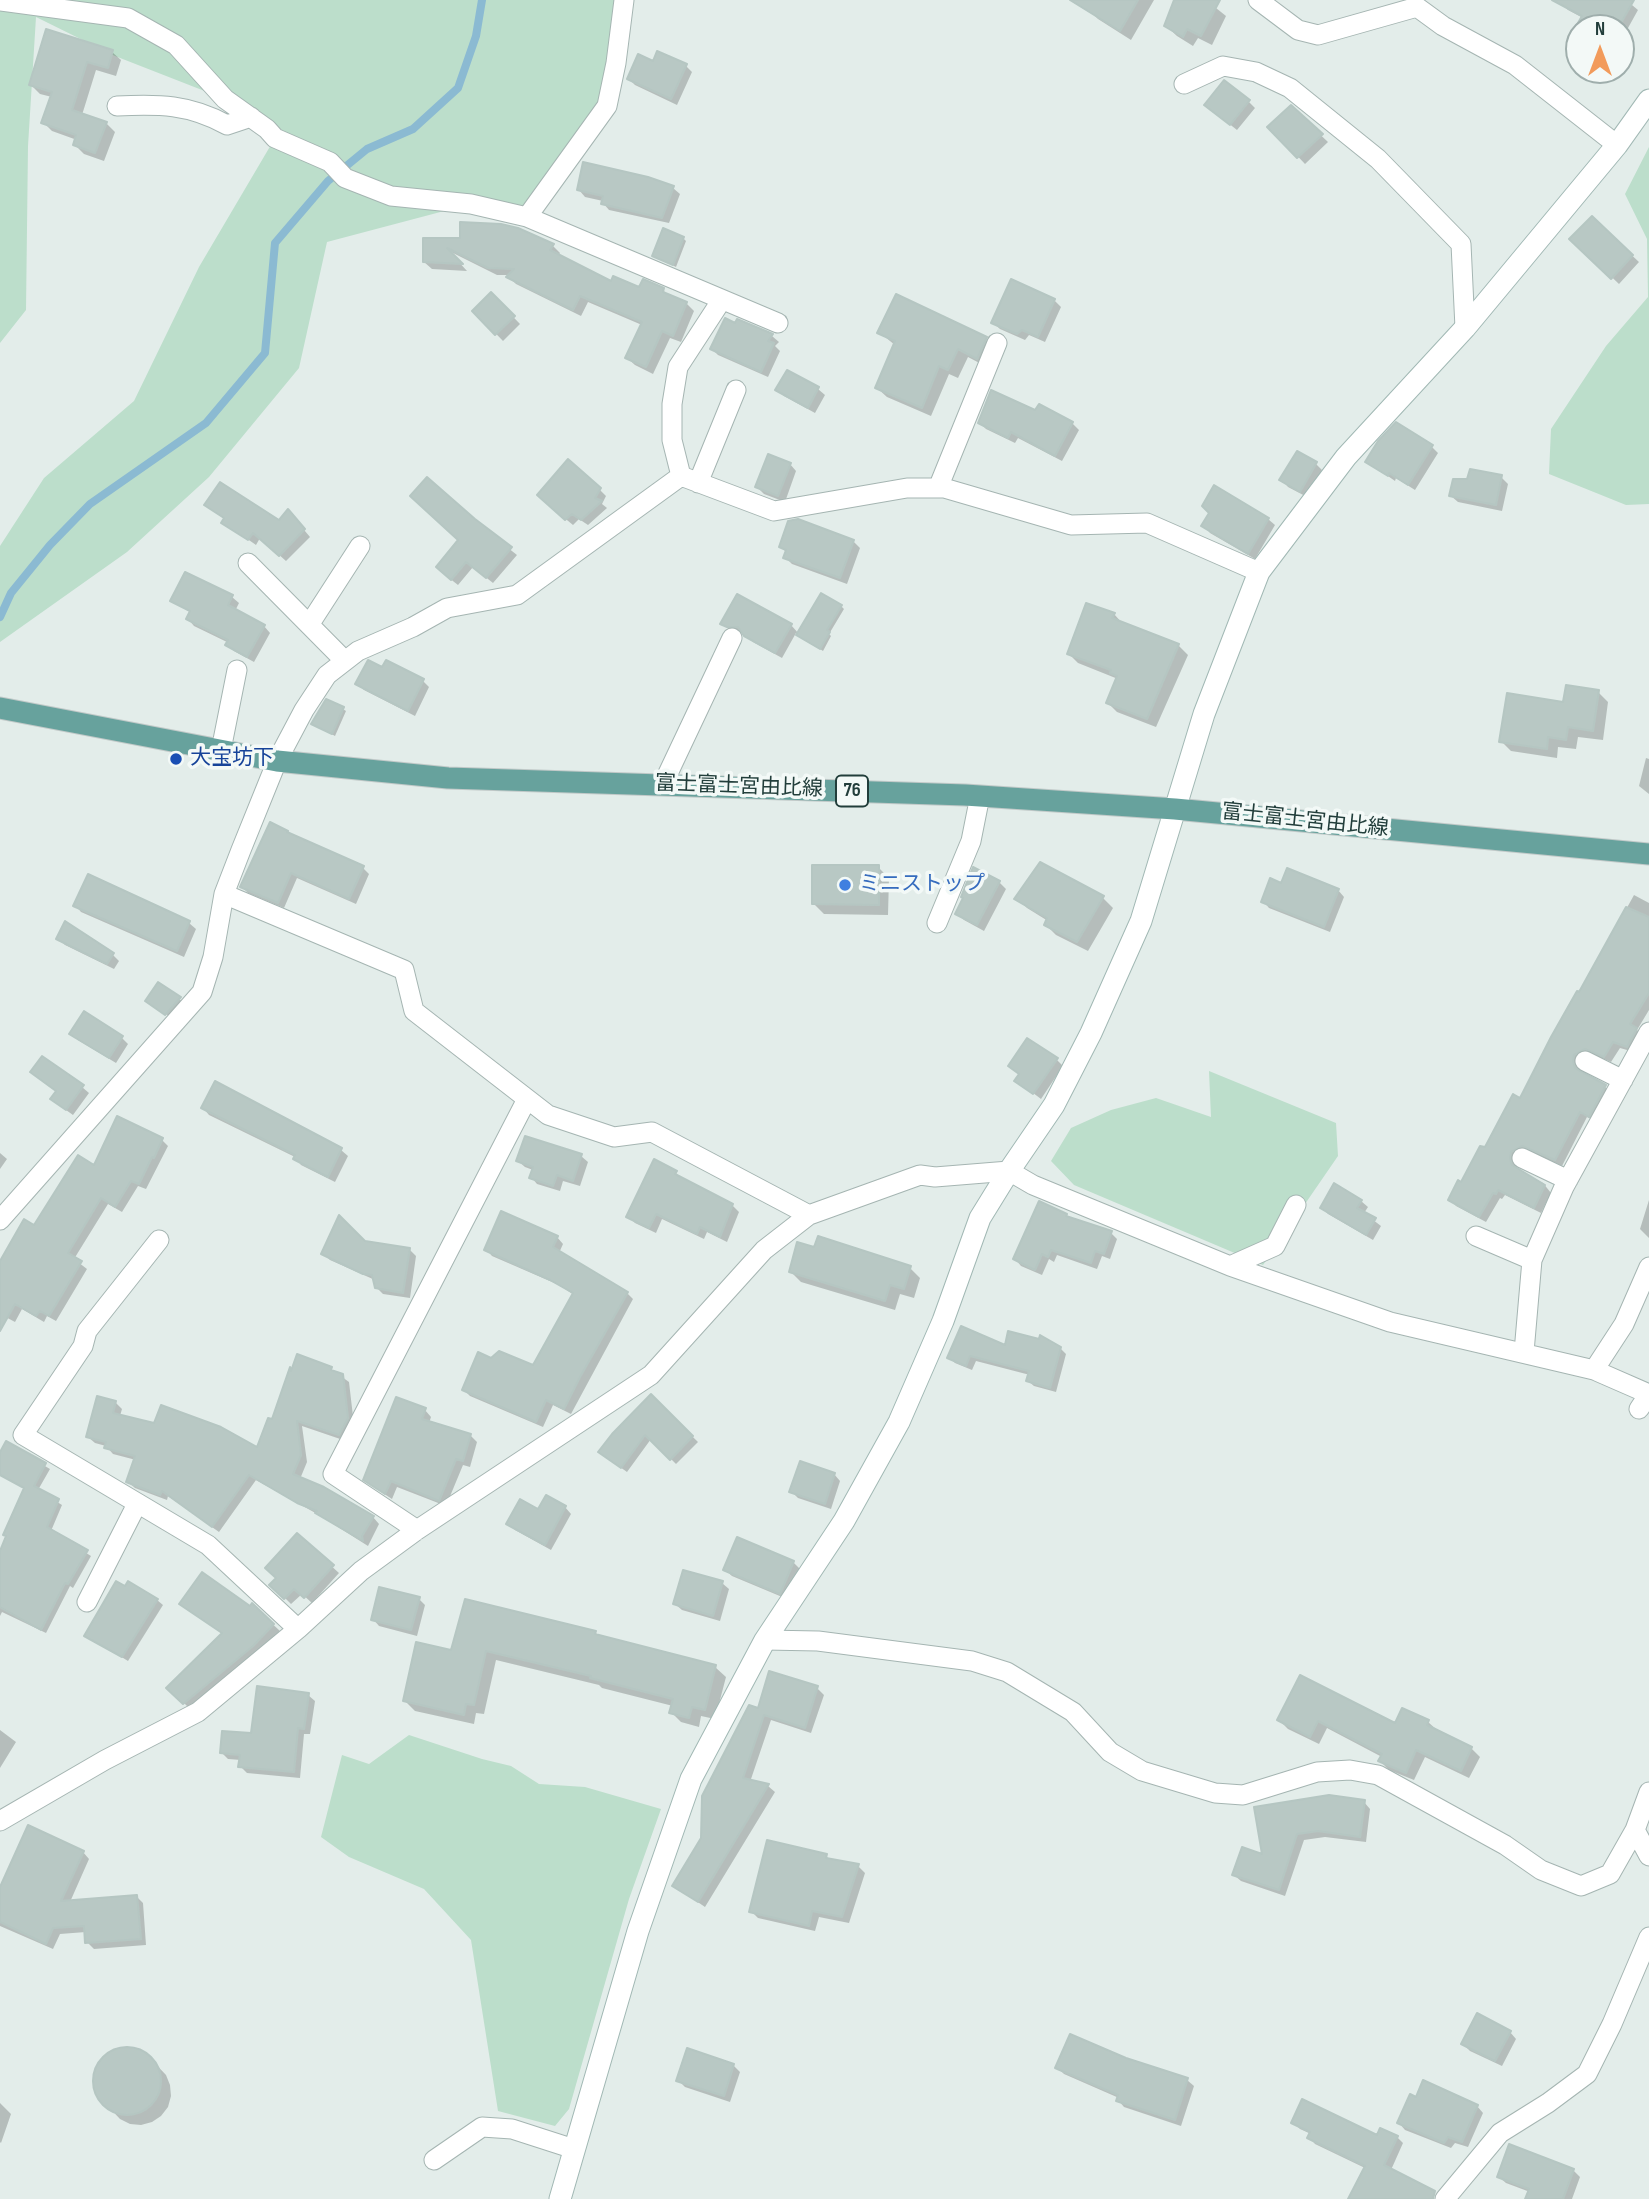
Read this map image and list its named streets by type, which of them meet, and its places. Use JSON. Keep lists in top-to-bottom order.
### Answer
{
  "streets": {
    "main road": ["富士富士宮由比線", "76"]
  },
  "places": ["大宝坊下", "ミニストップ"],
  "north": "top"
}
